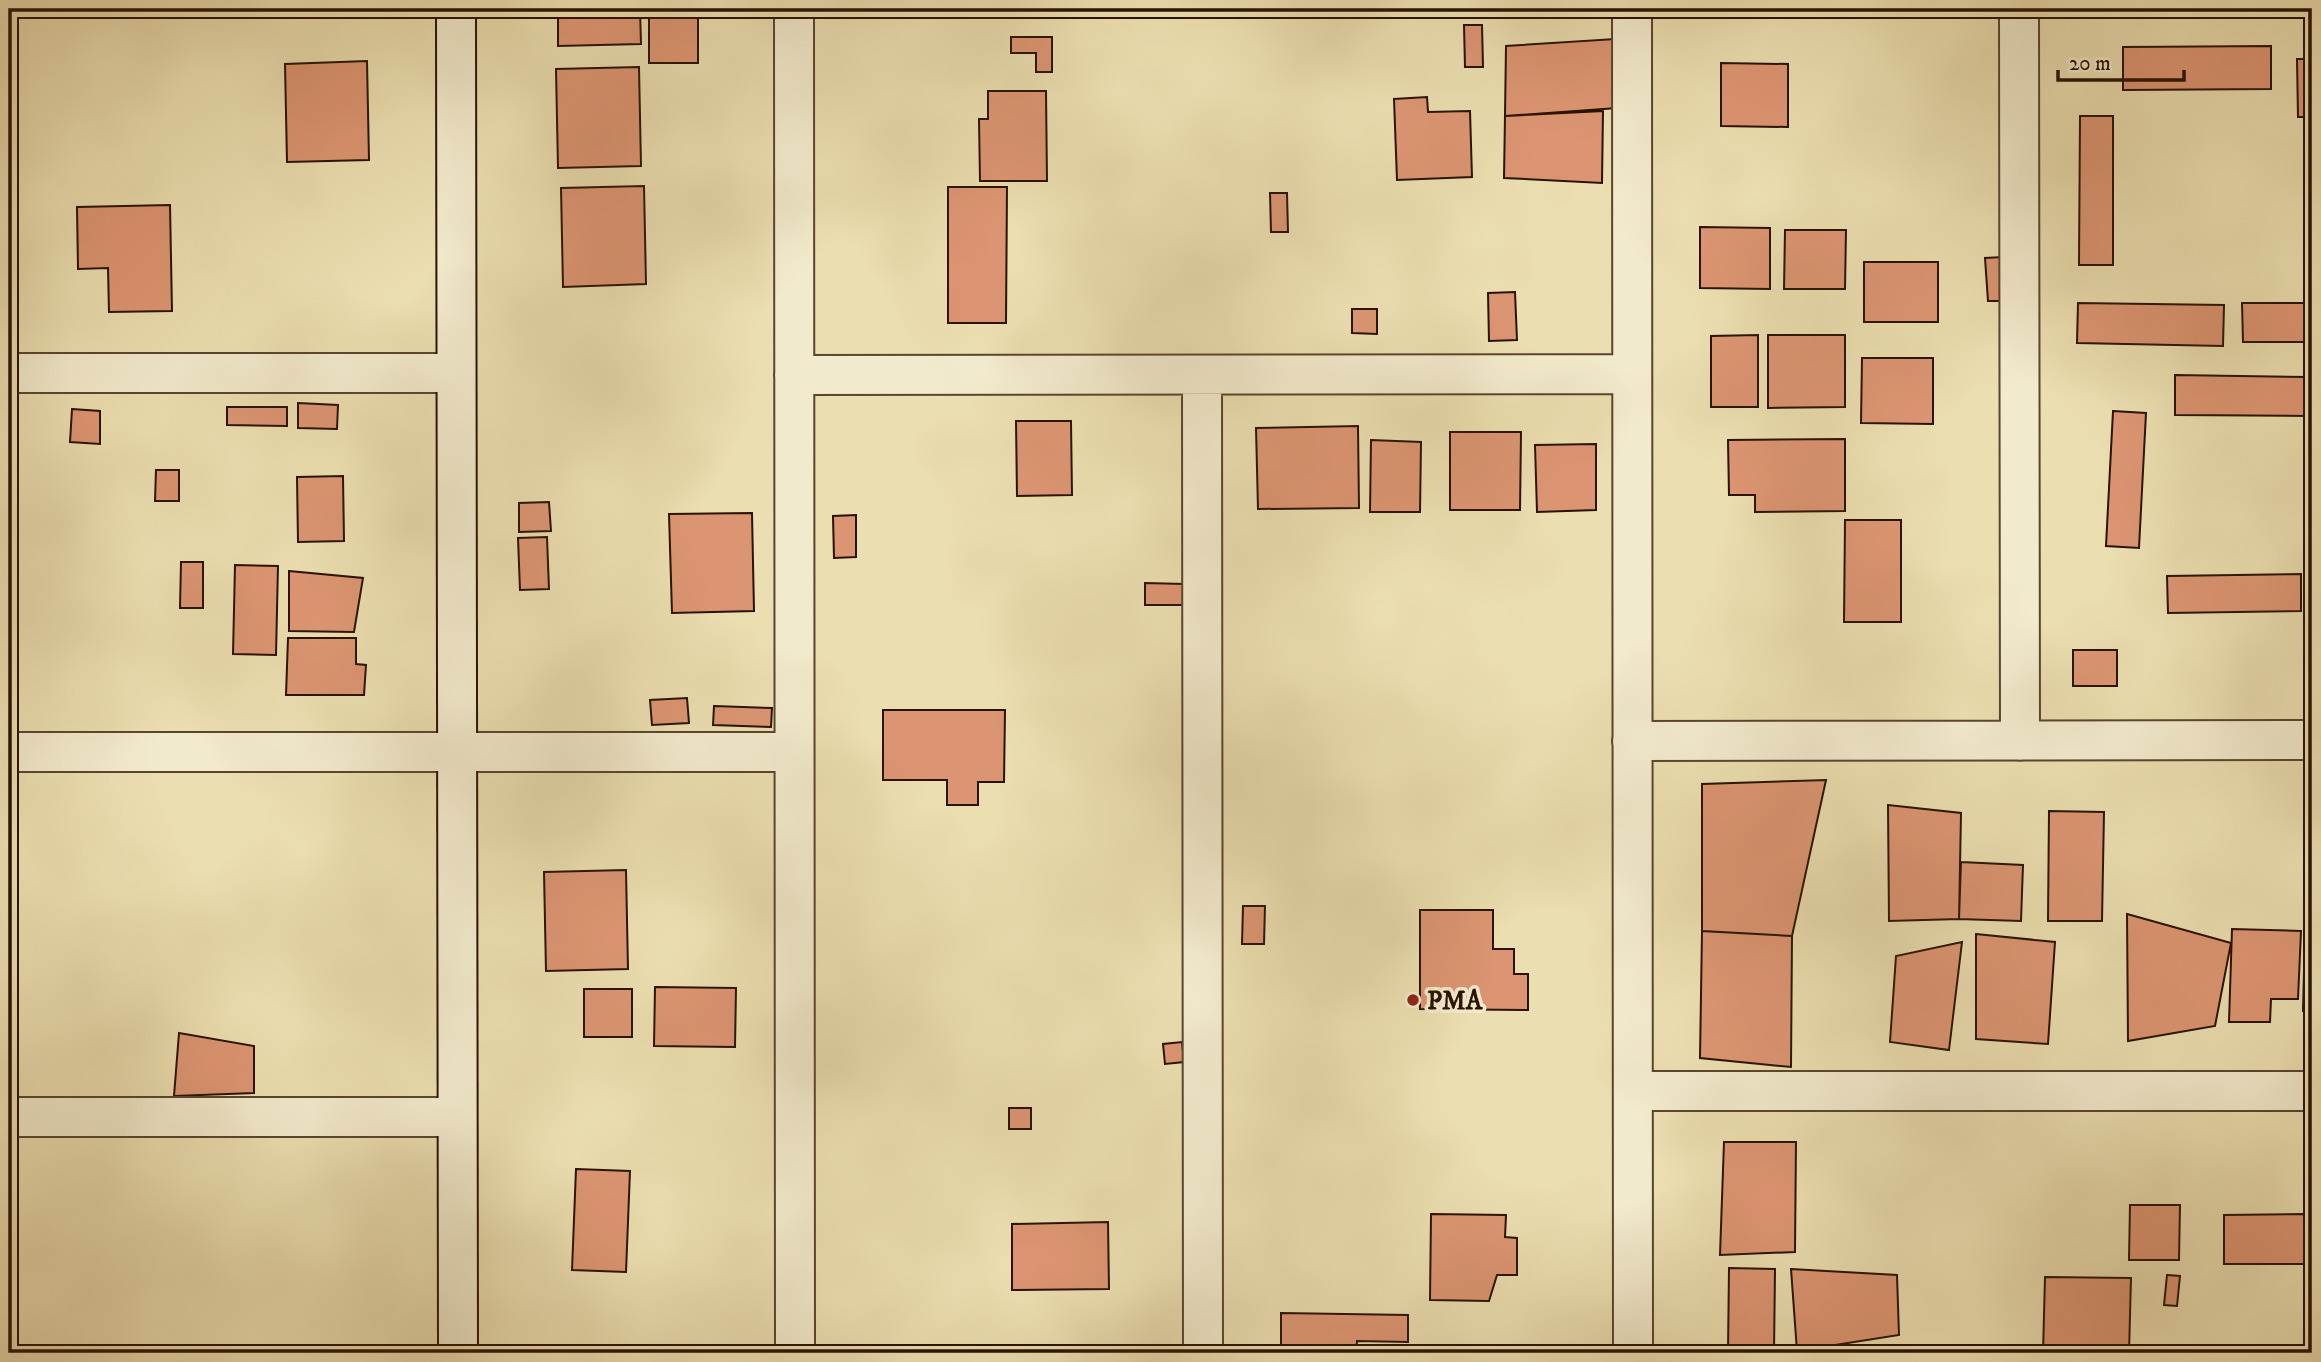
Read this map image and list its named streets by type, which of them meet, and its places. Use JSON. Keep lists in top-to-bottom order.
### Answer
{
  "places": ["PMA"],
  "scale_bar": "20 m"
}
